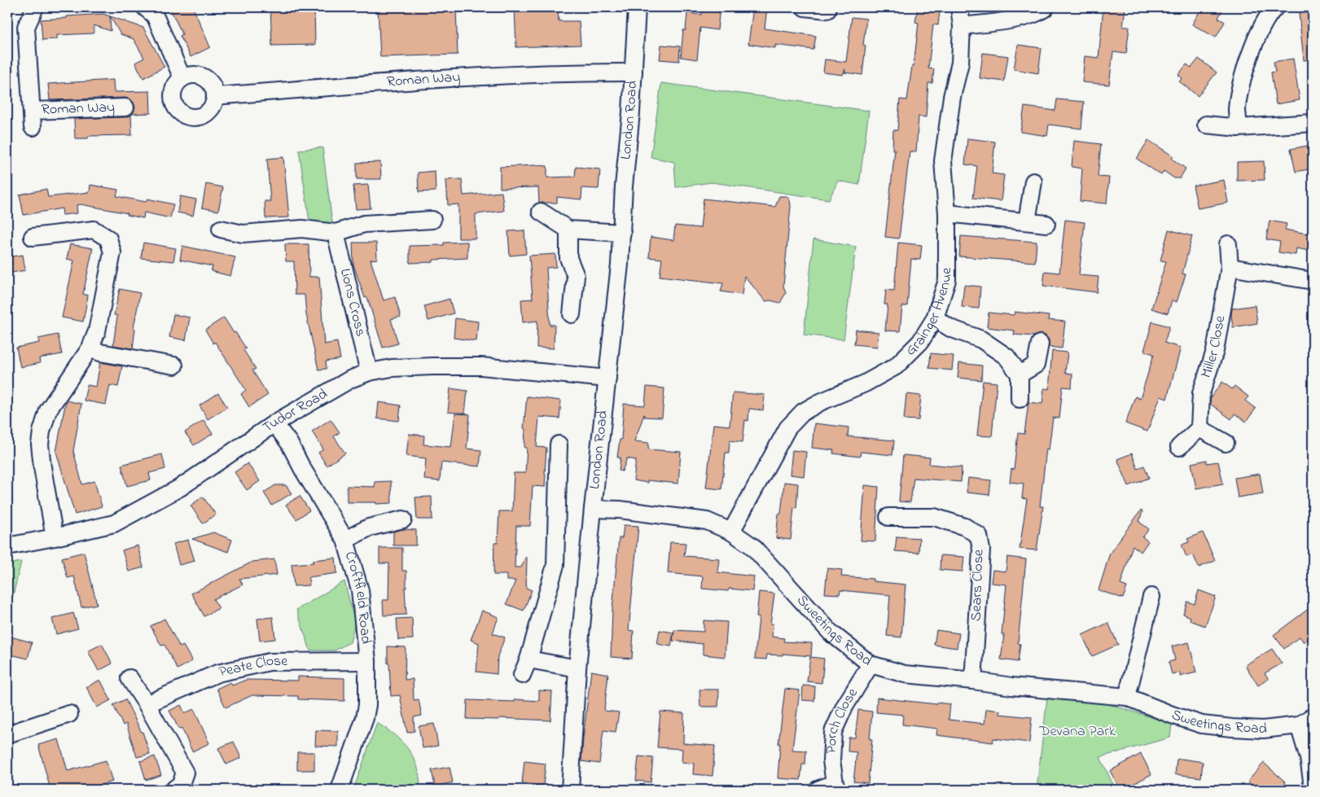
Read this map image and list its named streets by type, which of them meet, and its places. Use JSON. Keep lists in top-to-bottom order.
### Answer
{
  "streets": {
    "street": [
      "Roman Way",
      "London Road",
      "Lions Cross",
      "Grainger Avenue",
      "Miller Close",
      "Tudor Road",
      "Sears Close",
      "Croftfield Road",
      "Sweetings Road",
      "Peate Close",
      "Porch Close"
    ]
  },
  "crossings": [
    ["Roman Way", "London Road"],
    ["London Road", "Tudor Road"],
    ["London Road", "Sweetings Road"],
    ["Lions Cross", "Tudor Road"],
    ["Grainger Avenue", "Sweetings Road"],
    ["Tudor Road", "Croftfield Road"],
    ["Sears Close", "Sweetings Road"],
    ["Croftfield Road", "Peate Close"],
    ["Sweetings Road", "Porch Close"]
  ],
  "parks": ["Devana Park"]
}
